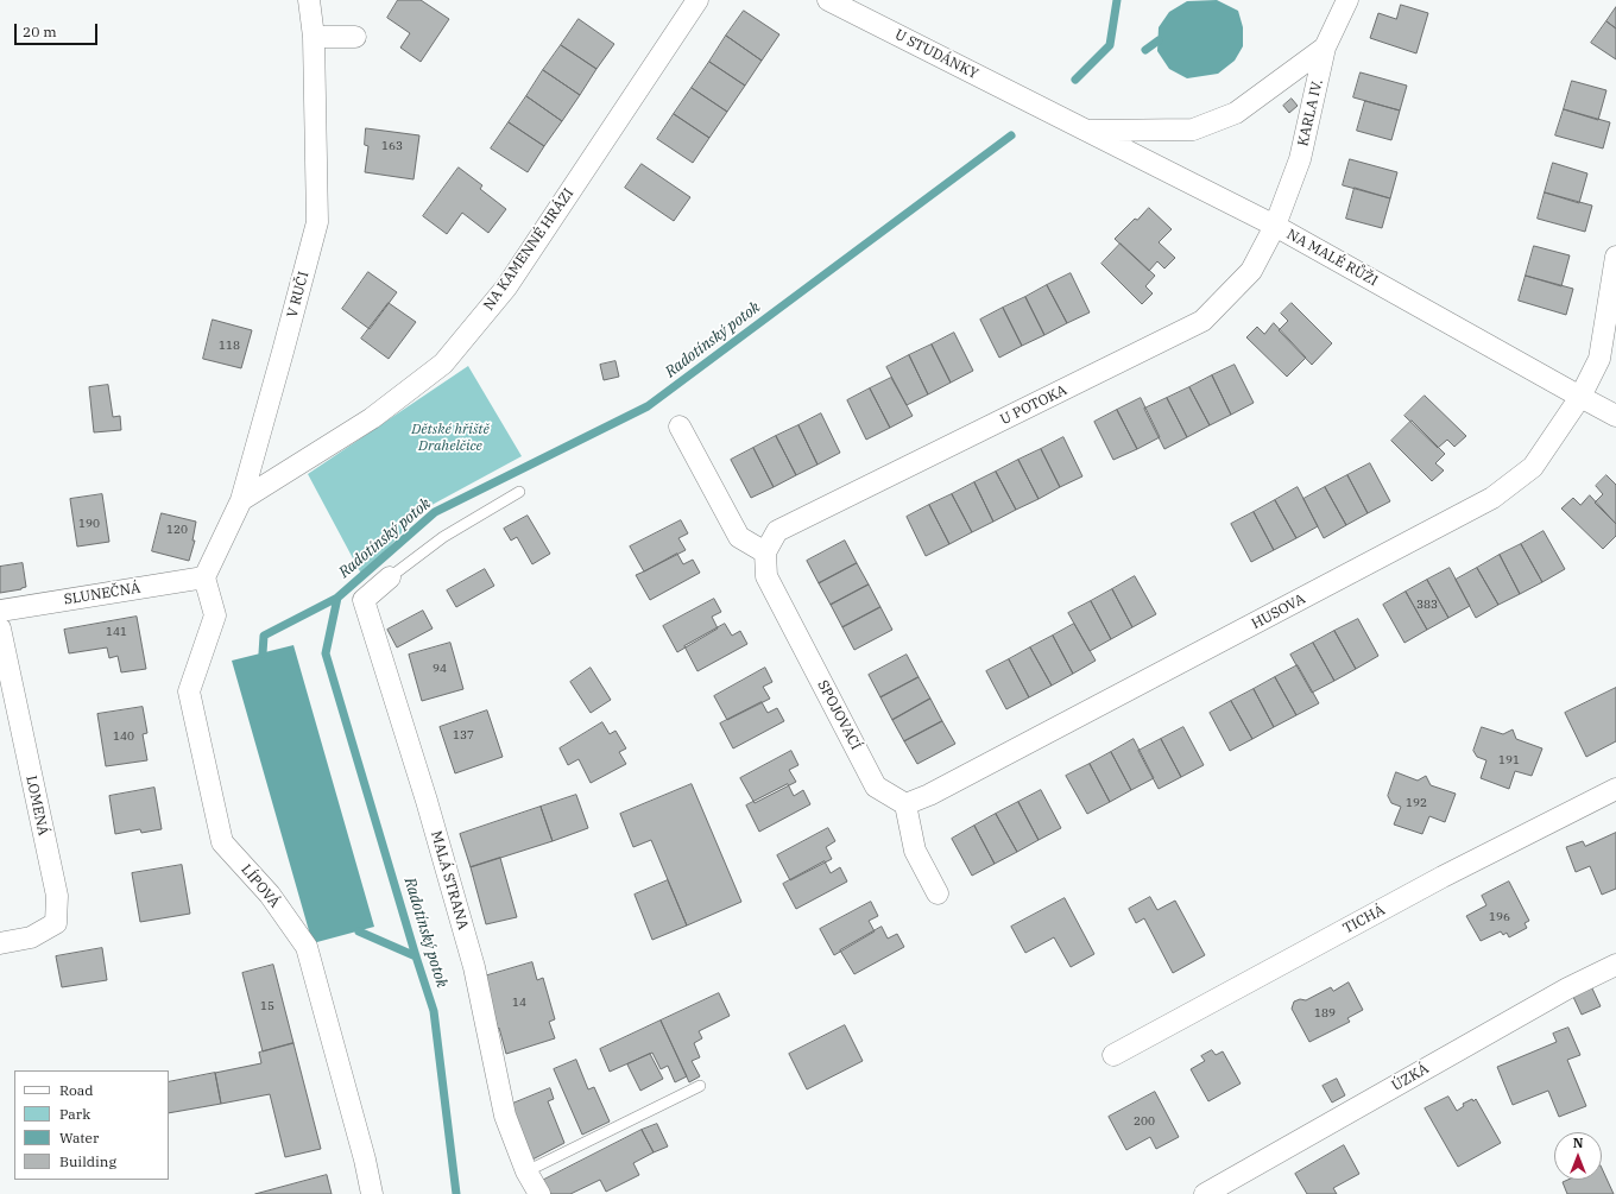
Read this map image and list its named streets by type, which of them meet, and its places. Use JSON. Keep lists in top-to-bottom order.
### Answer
{
  "streets": {
    "street": [
      "U STUDÁNKY",
      "KARLA IV.",
      "NA KAMENNÉ HRÁZI",
      "NA MALÉ RŮŽI",
      "V RUČI",
      "U POTOKA",
      "SLUNEČNÁ",
      "HUSOVA",
      "SPOJOVACÍ",
      "LOMENÁ",
      "MALÁ STRANA",
      "LÍPOVÁ",
      "TICHÁ",
      "ÚZKÁ"
    ]
  },
  "crossings": [
    ["U STUDÁNKY", "NA MALÉ RŮŽI"],
    ["KARLA IV.", "NA MALÉ RŮŽI"],
    ["KARLA IV.", "U POTOKA"],
    ["NA KAMENNÉ HRÁZI", "V RUČI"],
    ["NA MALÉ RŮŽI", "U POTOKA"],
    ["NA MALÉ RŮŽI", "HUSOVA"],
    ["V RUČI", "SLUNEČNÁ"],
    ["V RUČI", "LÍPOVÁ"],
    ["U POTOKA", "SPOJOVACÍ"],
    ["SLUNEČNÁ", "LÍPOVÁ"],
    ["HUSOVA", "SPOJOVACÍ"]
  ],
  "water": ["Radotínský potok"],
  "parks": ["Dětské hřiště Drahelčice"],
  "house_numbers": [
    "163",
    "118",
    "190",
    "120",
    "383",
    "141",
    "94",
    "137",
    "140",
    "191",
    "192",
    "196",
    "14",
    "15",
    "189",
    "200"
  ],
  "legend": [
    "Road",
    "Park",
    "Water",
    "Building"
  ],
  "scale_bar": "20 m",
  "north": "top"
}
